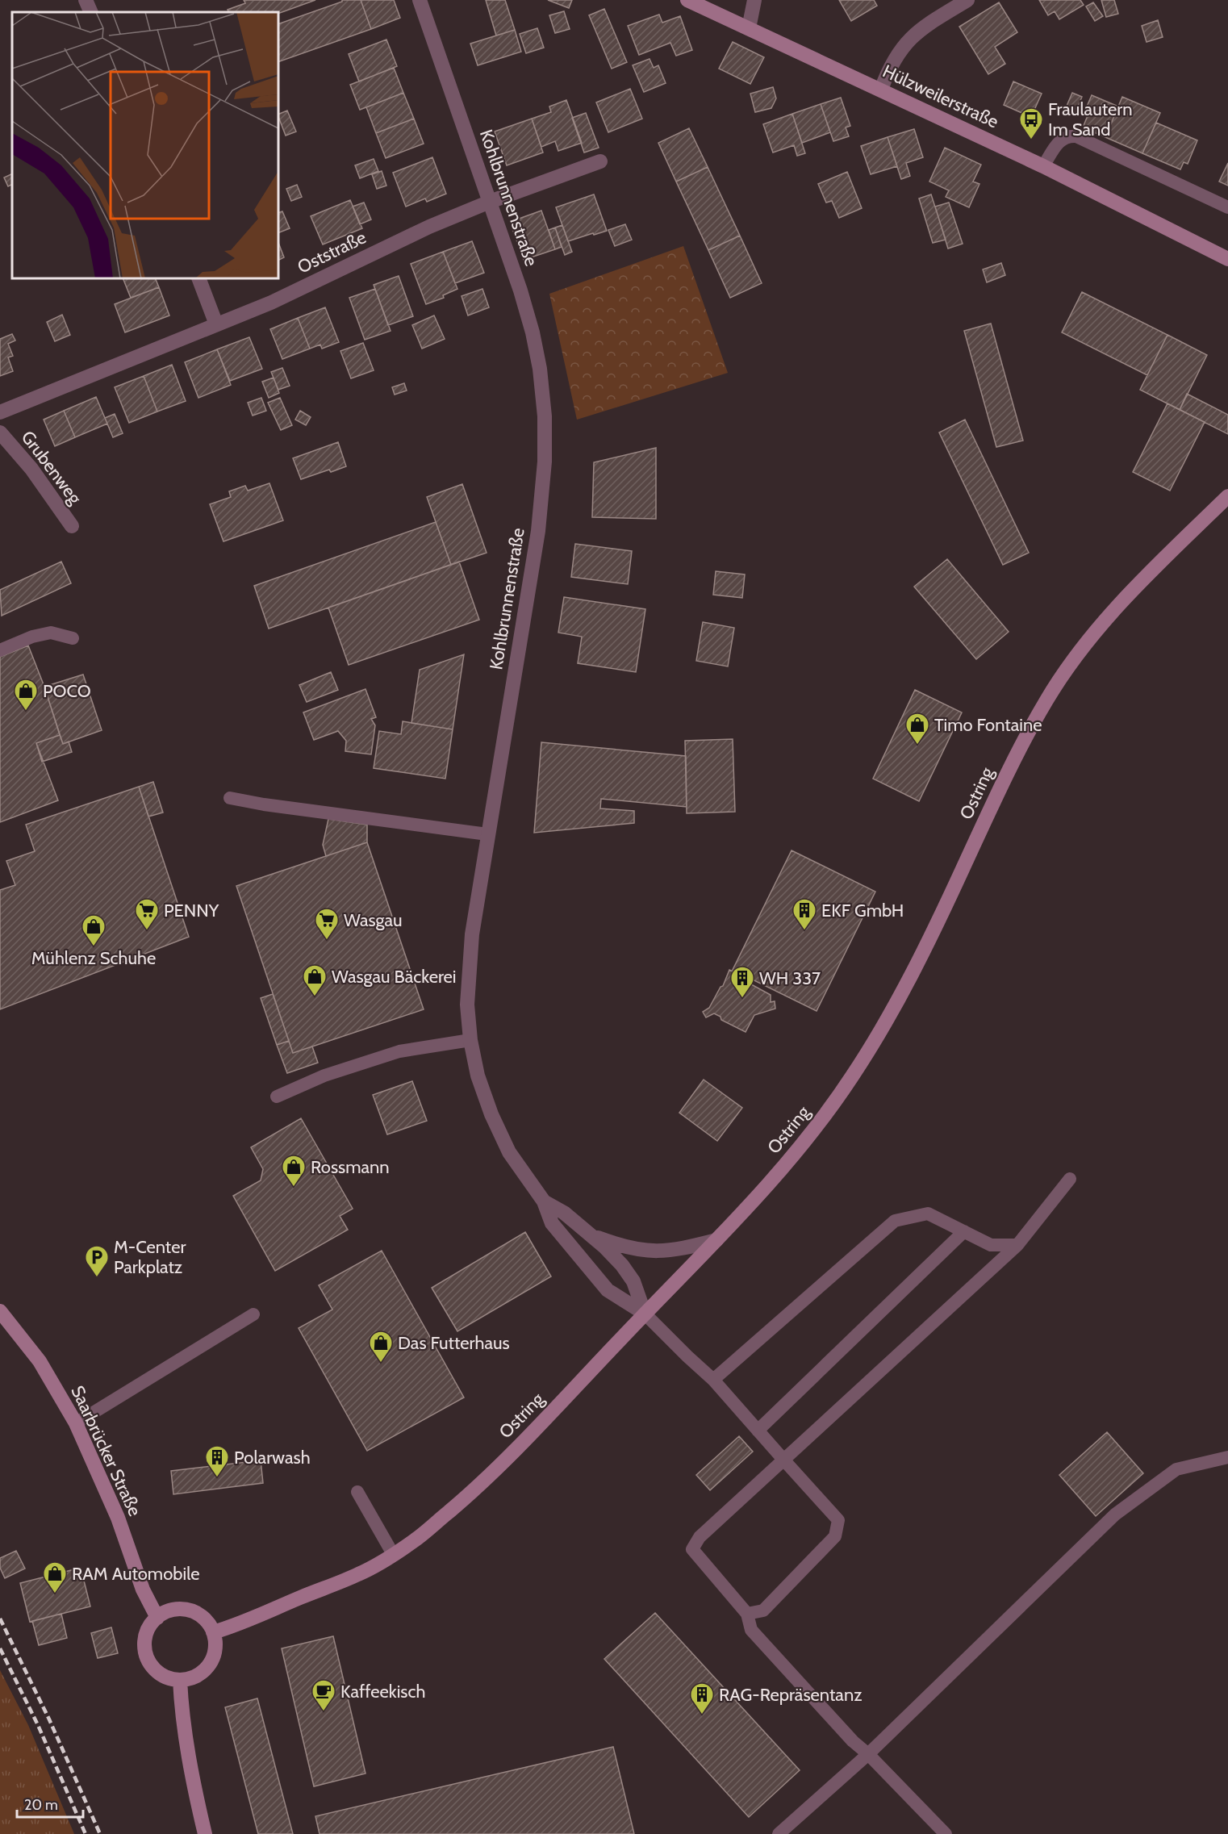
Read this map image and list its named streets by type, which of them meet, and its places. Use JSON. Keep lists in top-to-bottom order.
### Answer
{
  "streets": {
    "street": [
      "Hülzweilerstraße",
      "Kohlbrunnenstraße",
      "Oststraße",
      "Grubenweg",
      "Ostring",
      "Saarbrücker Straße"
    ]
  },
  "crossings": [
    ["Kohlbrunnenstraße", "Oststraße"],
    ["Kohlbrunnenstraße", "Ostring"],
    ["Ostring", "Saarbrücker Straße"]
  ],
  "places": {
    "bus stop": ["Fraulautern Im Sand"],
    "shop": [
      "POCO",
      "Timo Fontaine",
      "Mühlenz Schuhe",
      "Wasgau Bäckerei",
      "Rossmann",
      "Das Futterhaus",
      "RAM Automobile"
    ],
    "supermarket": ["PENNY", "Wasgau"],
    "building": [
      "EKF GmbH",
      "WH 337",
      "Polarwash",
      "RAG-Repräsentanz"
    ],
    "parking": ["M-Center Parkplatz"],
    "cafe": ["Kaffeekisch"]
  },
  "scale_bar": "20 m"
}
